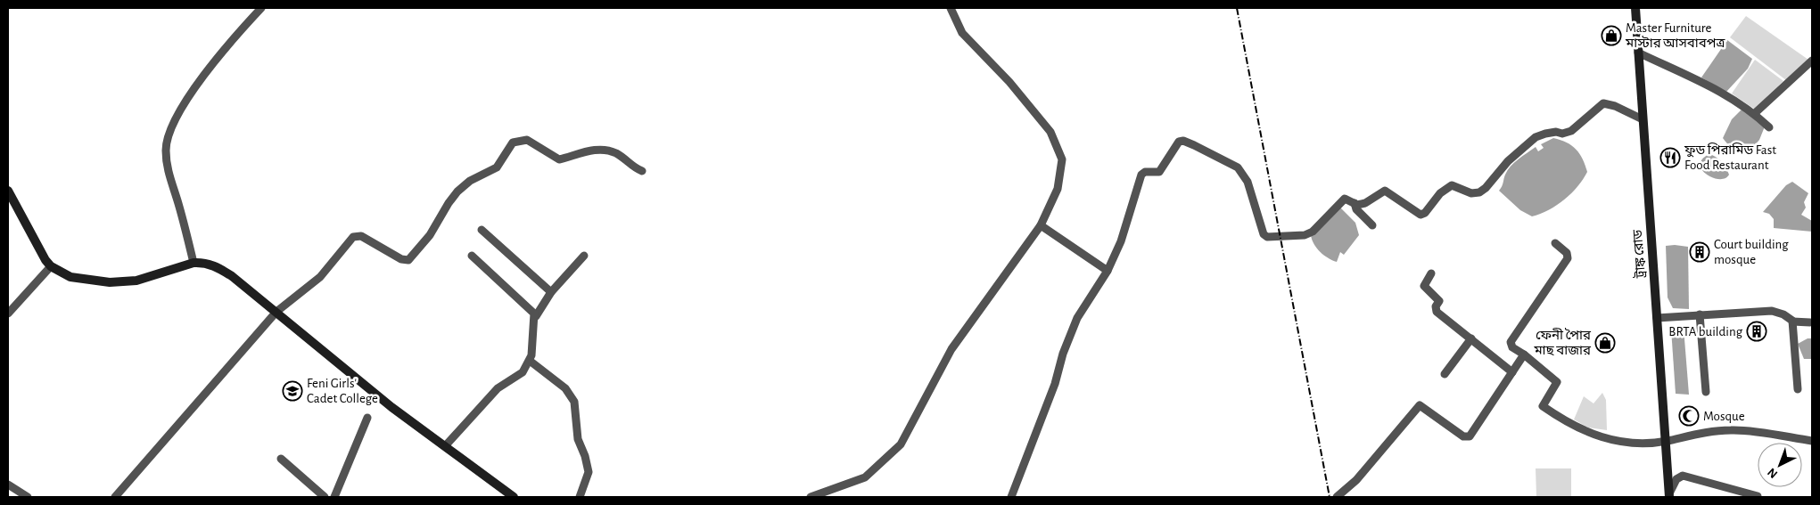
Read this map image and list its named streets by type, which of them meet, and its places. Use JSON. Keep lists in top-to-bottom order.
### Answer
{
  "streets": {
    "main road": ["ট্রাঙ্ক রোড"]
  },
  "places": {
    "shop": ["Master Furniture মাস্টার আসবাবপত্র", "ফেনী পৈার মাছ বাজার"],
    "restaurant": ["ফুড পিরামিড Fast Food Restaurant"],
    "building": ["Court building mosque", "BRTA building"],
    "school or university": ["Feni Girls' Cadet College"],
    "mosque": ["Mosque"]
  },
  "north": "bottom left"
}
